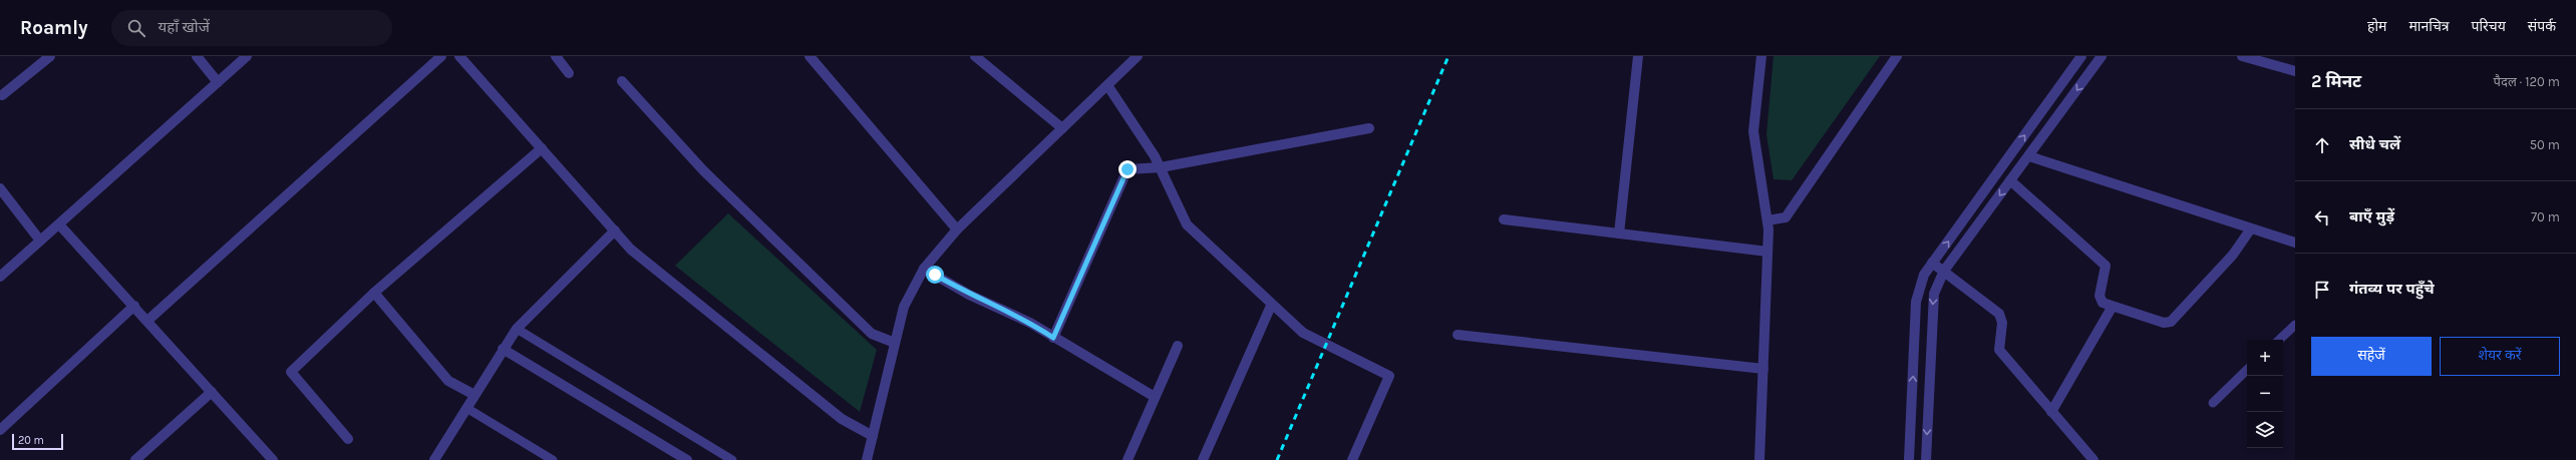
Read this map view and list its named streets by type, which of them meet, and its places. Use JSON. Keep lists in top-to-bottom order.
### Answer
{
  "scale_bar": "20 m",
  "page": {
    "header": "Roamly",
    "search": "यहाँ खोजें",
    "nav": [
      "होम",
      "मानचित्र",
      "परिचय",
      "संपर्क"
    ],
    "heading": ["2 मिनट", "पैदल · 120 m"],
    "list": [
      ["सीधे चलें", "50 m"],
      ["बाएँ मुड़ें", "70 m"],
      "गंतव्य पर पहुँचे"
    ],
    "buttons": ["सहेजें", "शेयर करें"],
    "map_buttons": ["+", "−"],
    "scale": "20 m"
  }
}
